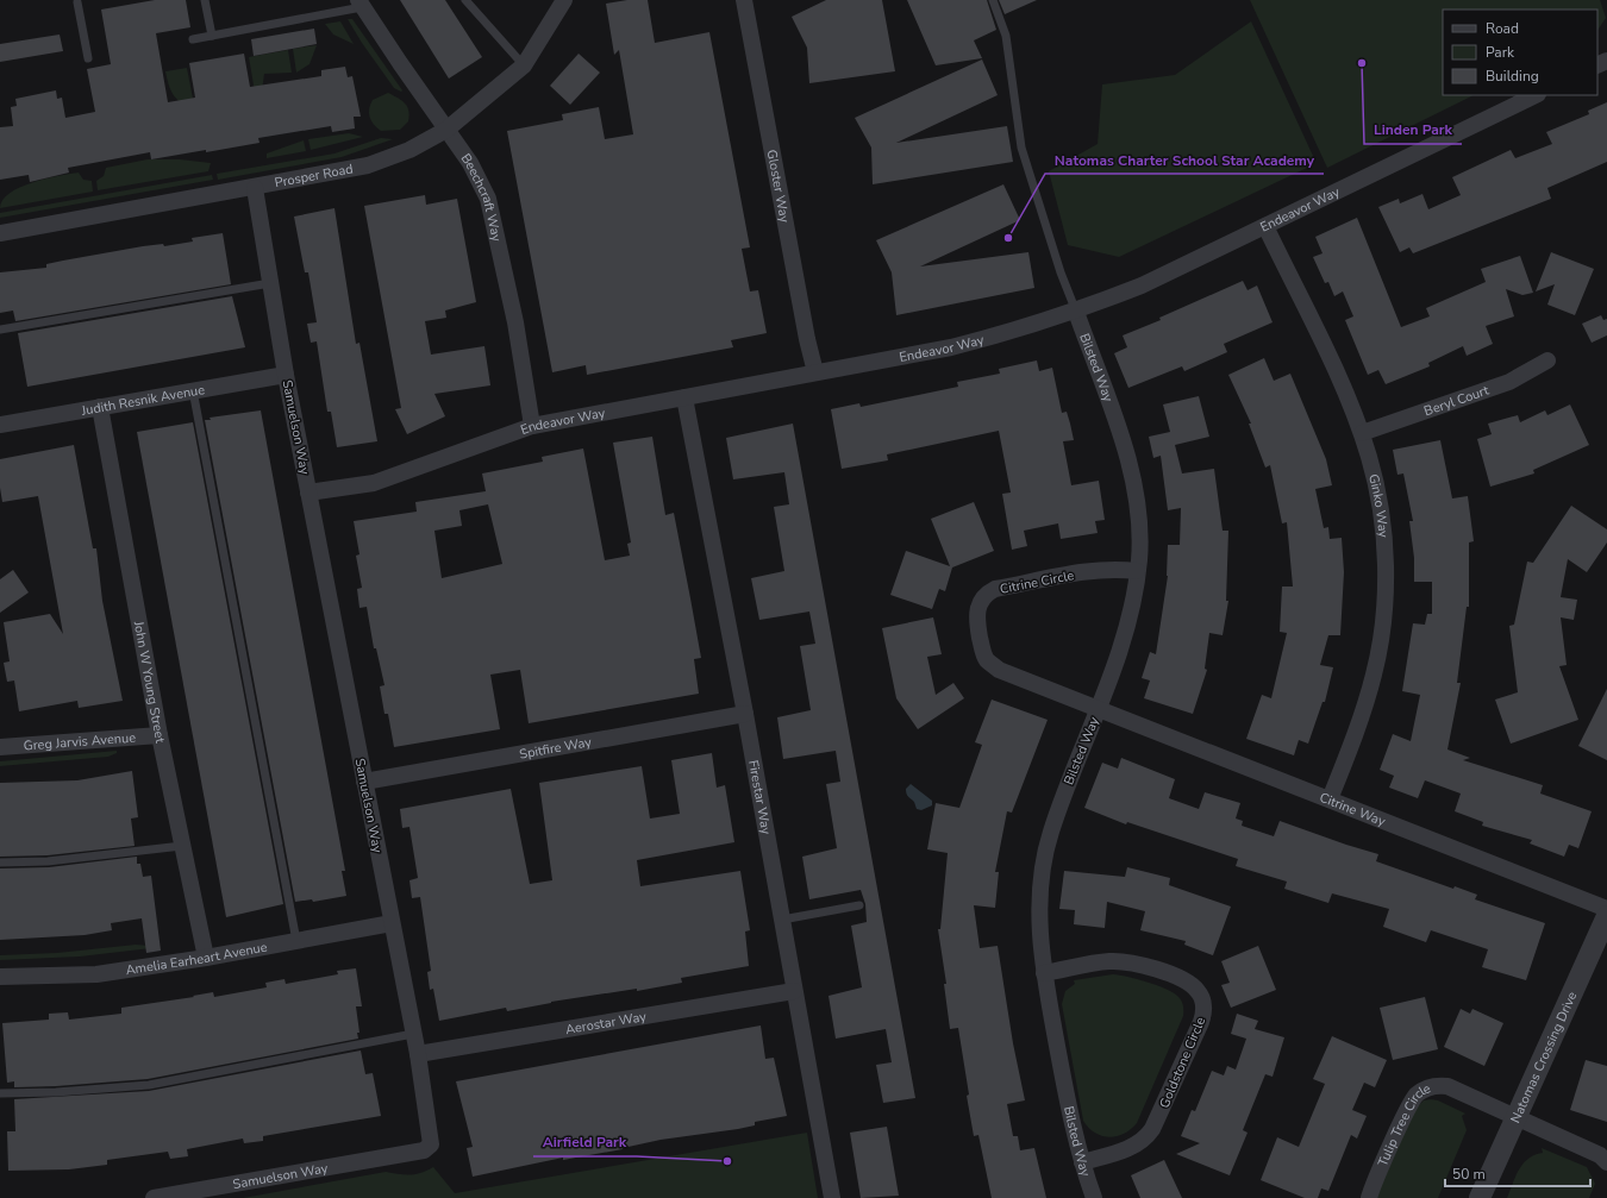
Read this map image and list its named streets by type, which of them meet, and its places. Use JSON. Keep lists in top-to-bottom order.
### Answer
{
  "streets": {
    "street": [
      "Prosper Road",
      "Gloster Way",
      "Beechcraft Way",
      "Endeavor Way",
      "Bilsted Way",
      "Judith Resnik Avenue",
      "Beryl Court",
      "Samuelson Way",
      "Ginko Way",
      "Citrine Circle",
      "John W Young Street",
      "Greg Jarvis Avenue",
      "Spitfire Way",
      "Firestar Way",
      "Citrine Way",
      "Amelia Earheart Avenue",
      "Aerostar Way",
      "Natomas Crossing Drive",
      "Goldstone Circle",
      "Tulip Tree Circle"
    ]
  },
  "crossings": [
    ["Prosper Road", "Beechcraft Way"],
    ["Prosper Road", "Samuelson Way"],
    ["Gloster Way", "Endeavor Way"],
    ["Beechcraft Way", "Endeavor Way"],
    ["Endeavor Way", "Bilsted Way"],
    ["Endeavor Way", "Samuelson Way"],
    ["Endeavor Way", "Ginko Way"],
    ["Endeavor Way", "Firestar Way"],
    ["Bilsted Way", "Citrine Circle"],
    ["Bilsted Way", "Citrine Way"],
    ["Bilsted Way", "Goldstone Circle"],
    ["Judith Resnik Avenue", "Samuelson Way"],
    ["Judith Resnik Avenue", "John W Young Street"],
    ["Beryl Court", "Ginko Way"],
    ["Samuelson Way", "Spitfire Way"],
    ["Samuelson Way", "Amelia Earheart Avenue"],
    ["Samuelson Way", "Aerostar Way"],
    ["Ginko Way", "Citrine Way"],
    ["Citrine Circle", "Citrine Way"],
    ["John W Young Street", "Greg Jarvis Avenue"],
    ["John W Young Street", "Amelia Earheart Avenue"],
    ["Spitfire Way", "Firestar Way"],
    ["Firestar Way", "Aerostar Way"],
    ["Natomas Crossing Drive", "Tulip Tree Circle"]
  ],
  "places": ["Linden Park", "Natomas Charter School Star Academy", "Airfield Park"],
  "legend": ["Road", "Park", "Building"],
  "scale_bar": "50 m"
}
